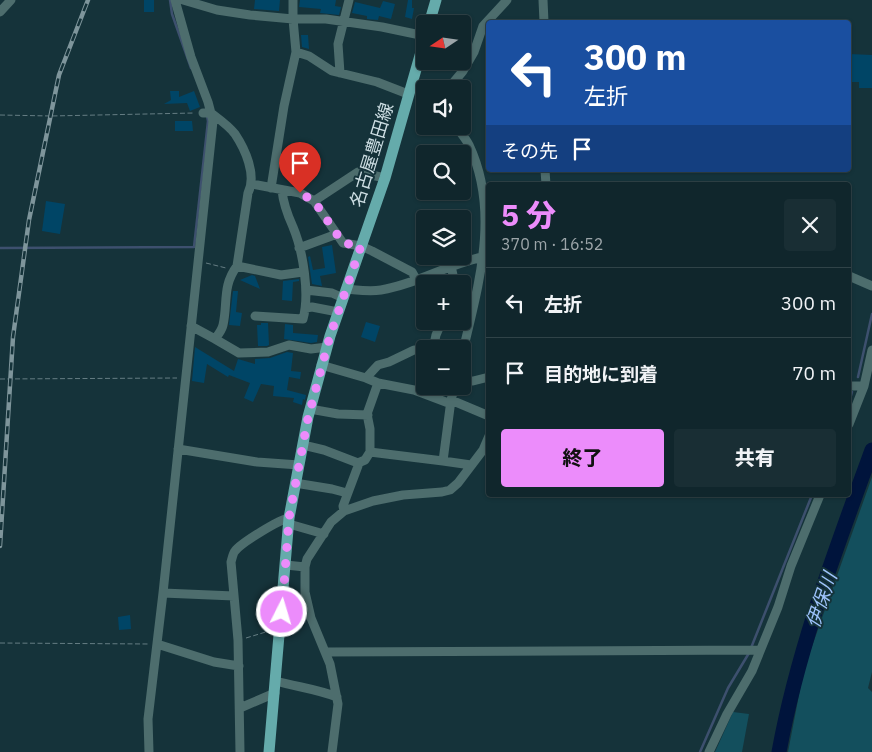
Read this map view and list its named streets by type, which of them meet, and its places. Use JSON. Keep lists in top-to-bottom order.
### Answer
{
  "streets": {
    "main road": ["名古屋豊田線"]
  },
  "water": ["伊保川"],
  "north": "left",
  "page": {
    "map_buttons": ["+", "−"],
    "turn": ["300 m", "左折"],
    "then": "その先",
    "heading": ["5 分", "370 m · 16:52"],
    "list": [
      {
        "name": "左折",
        "value": "300 m"
      },
      {
        "name": "目的地に到着",
        "value": "70 m"
      }
    ],
    "buttons": ["終了", "共有"]
  }
}
